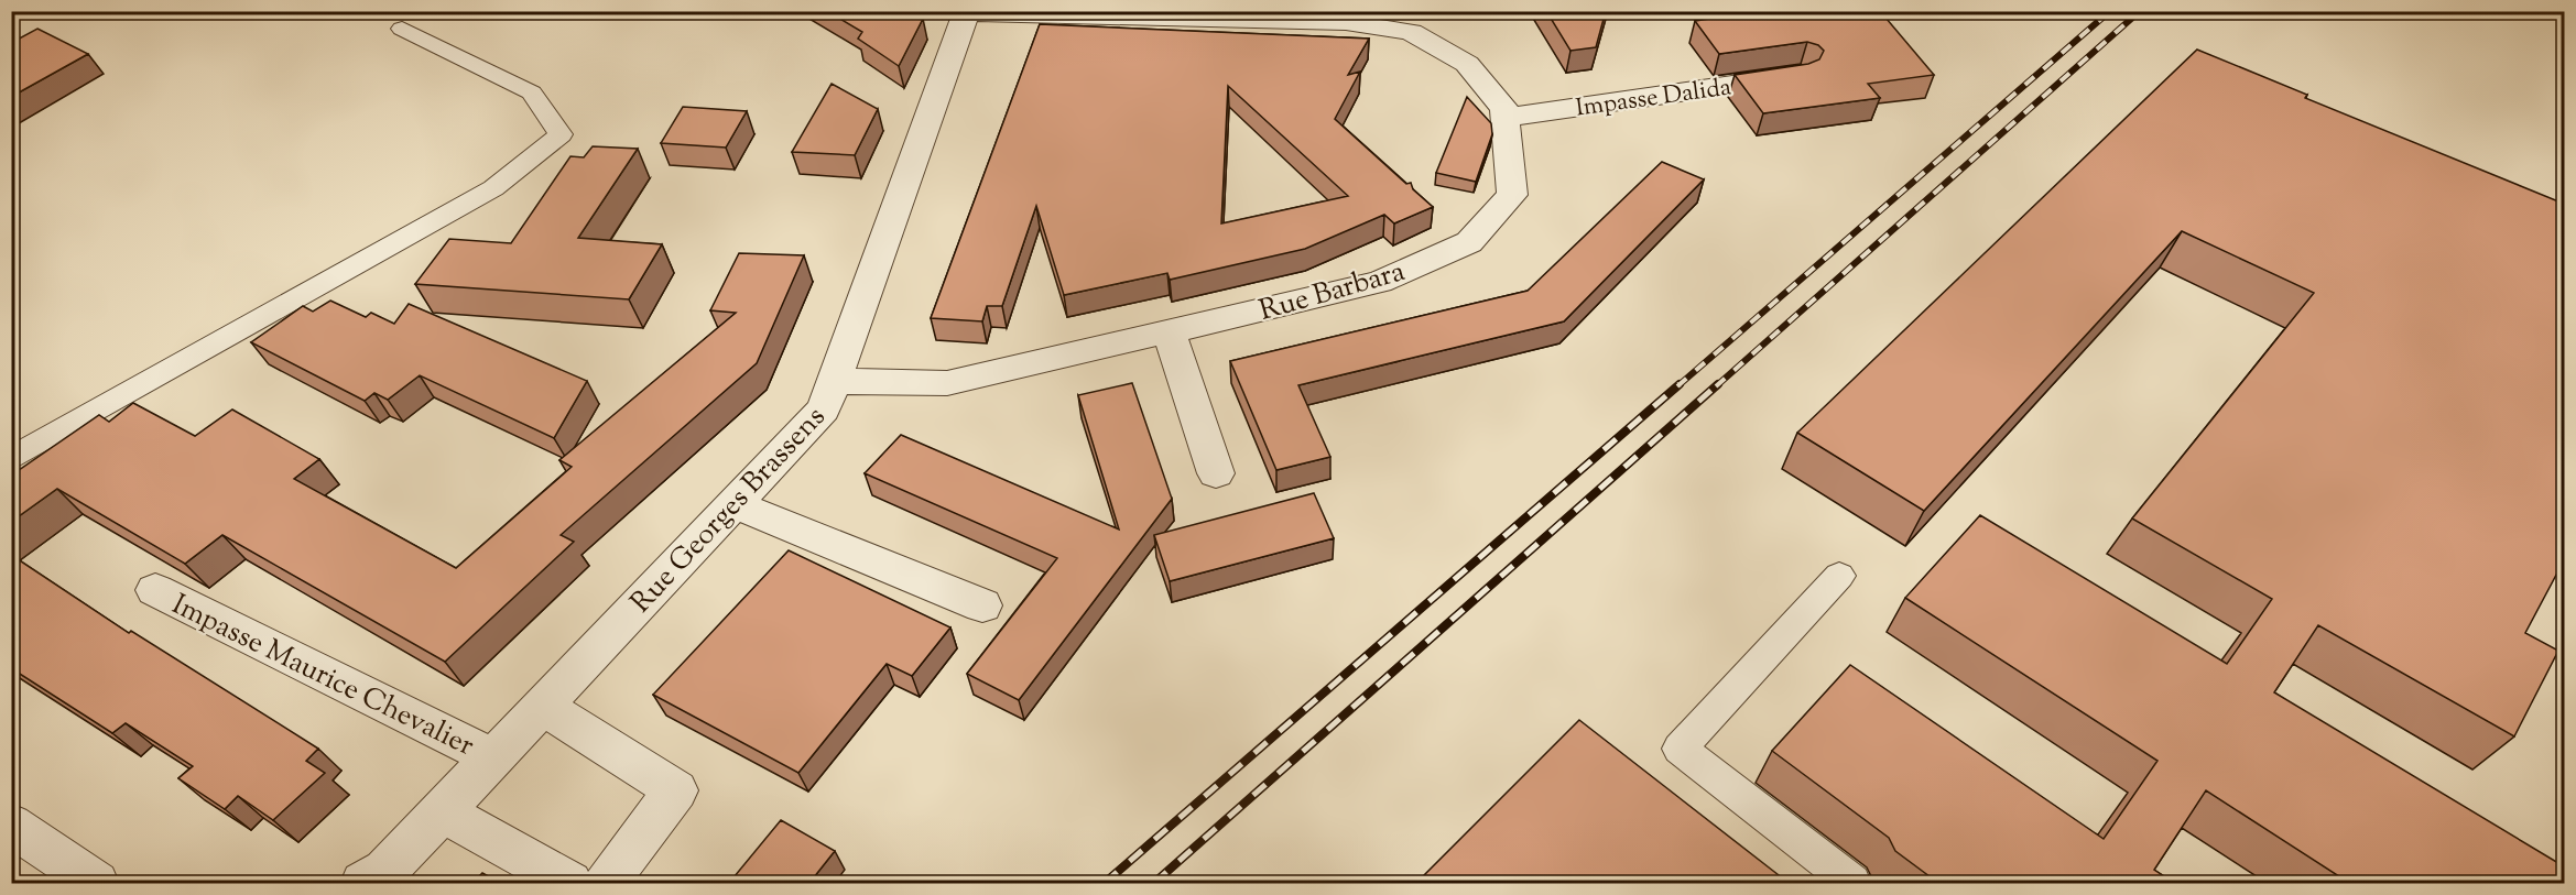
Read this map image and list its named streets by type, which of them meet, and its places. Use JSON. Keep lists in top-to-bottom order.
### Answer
{
  "streets": {
    "street": [
      "Impasse Dalida",
      "Rue Barbara",
      "Rue Georges Brassens",
      "Impasse Maurice Chevalier"
    ]
  },
  "crossings": [
    ["Impasse Dalida", "Rue Barbara"],
    ["Rue Barbara", "Rue Georges Brassens"],
    ["Rue Georges Brassens", "Impasse Maurice Chevalier"]
  ]
}
